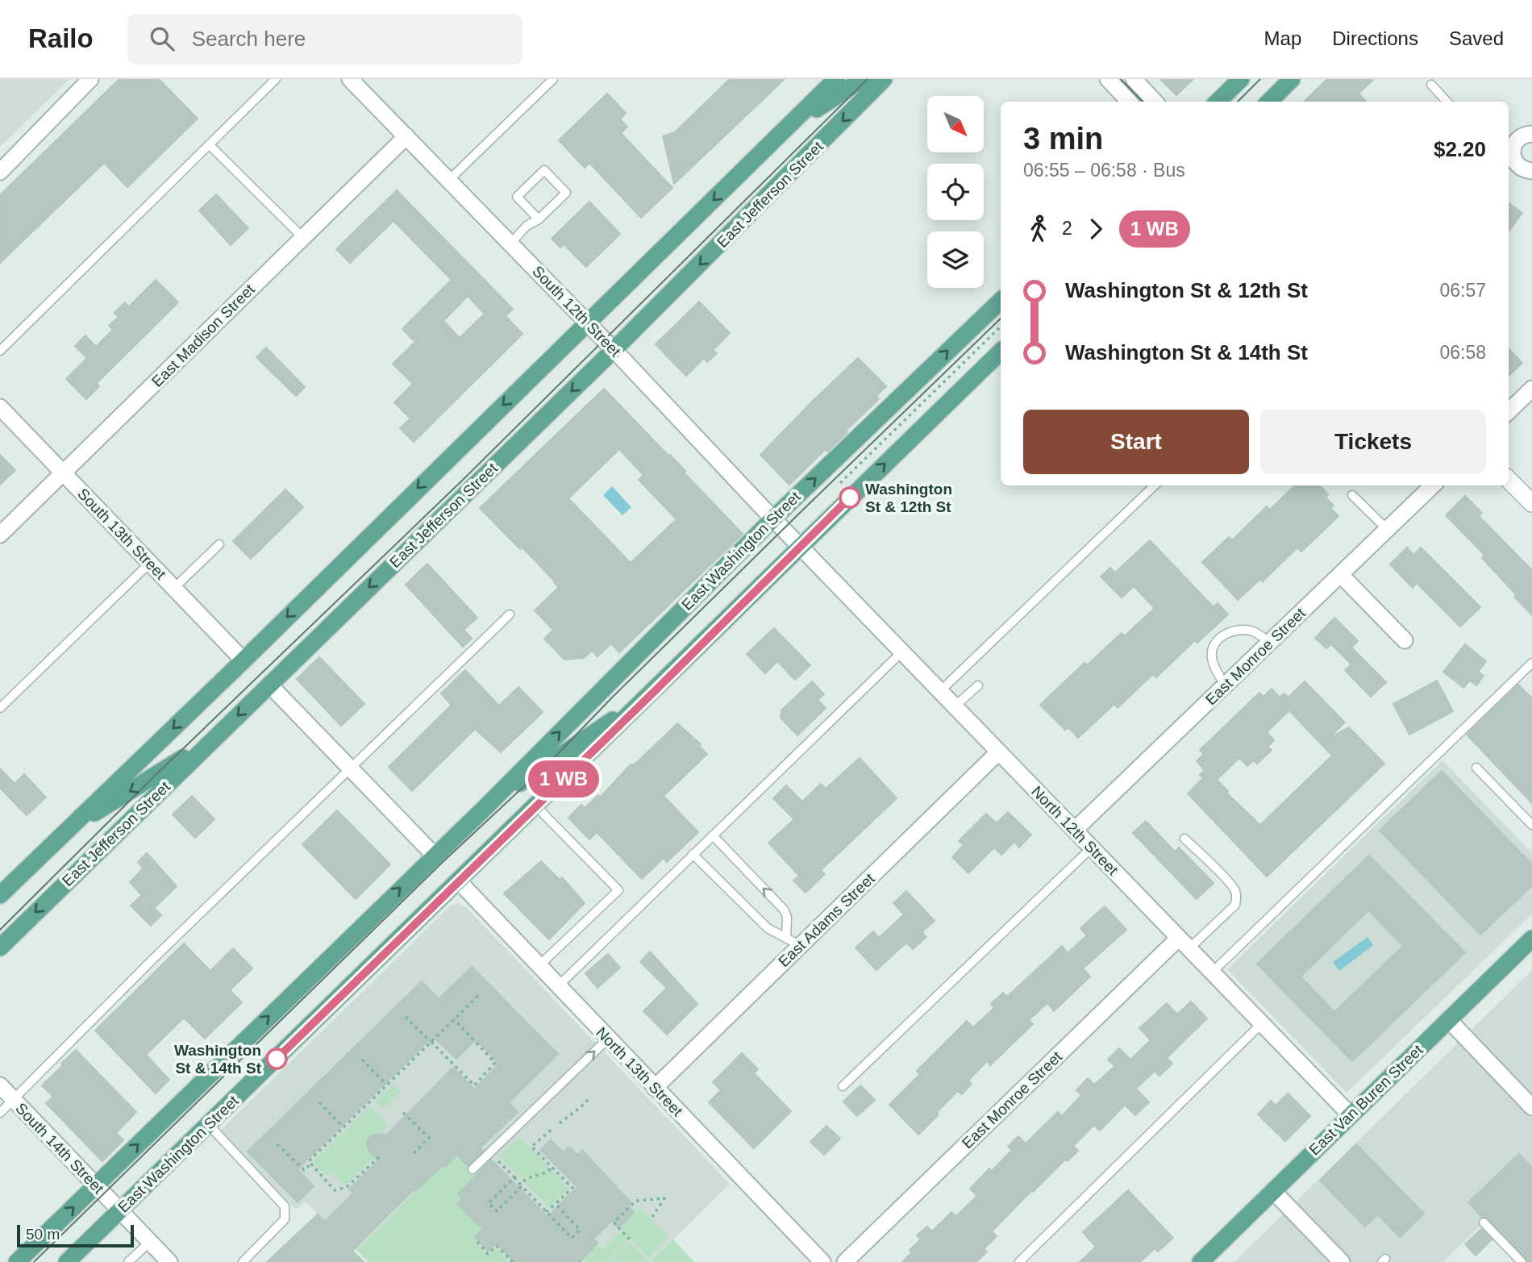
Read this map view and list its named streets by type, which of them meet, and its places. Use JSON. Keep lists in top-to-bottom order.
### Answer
{
  "streets": {
    "main road": ["East Jefferson Street", "East Washington Street", "East Van Buren Street"],
    "street": [
      "South 12th Street",
      "East Madison Street",
      "South 13th Street",
      "East Monroe Street",
      "North 12th Street",
      "East Adams Street",
      "North 13th Street",
      "South 14th Street"
    ]
  },
  "crossings": [
    ["East Jefferson Street", "South 12th Street"],
    ["East Jefferson Street", "South 13th Street"],
    ["South 12th Street", "East Madison Street"],
    ["South 12th Street", "East Washington Street"],
    ["South 12th Street", "North 12th Street"],
    ["East Madison Street", "South 13th Street"],
    ["East Washington Street", "North 12th Street"],
    ["East Washington Street", "North 13th Street"],
    ["East Washington Street", "South 14th Street"],
    ["East Monroe Street", "North 12th Street"],
    ["North 12th Street", "East Adams Street"],
    ["North 12th Street", "East Van Buren Street"],
    ["East Adams Street", "North 13th Street"]
  ],
  "one_way": ["East Jefferson Street"],
  "places": ["Washington St & 12th St", "Washington St & 14th St"],
  "scale_bar": "50 m",
  "north": "bottom right",
  "page": {
    "header": "Railo",
    "search": "Search here",
    "nav": ["Map", "Directions", "Saved"],
    "on_map": "1 WB",
    "heading": ["3 min", "06:55 – 06:58 · Bus", "$2.20"],
    "legs": ["2", "1 WB"],
    "list": [
      {
        "name": "Washington St & 12th St",
        "value": "06:57"
      },
      {
        "name": "Washington St & 14th St",
        "value": "06:58"
      }
    ],
    "buttons": ["Start", "Tickets"],
    "scale": "50 m"
  }
}
